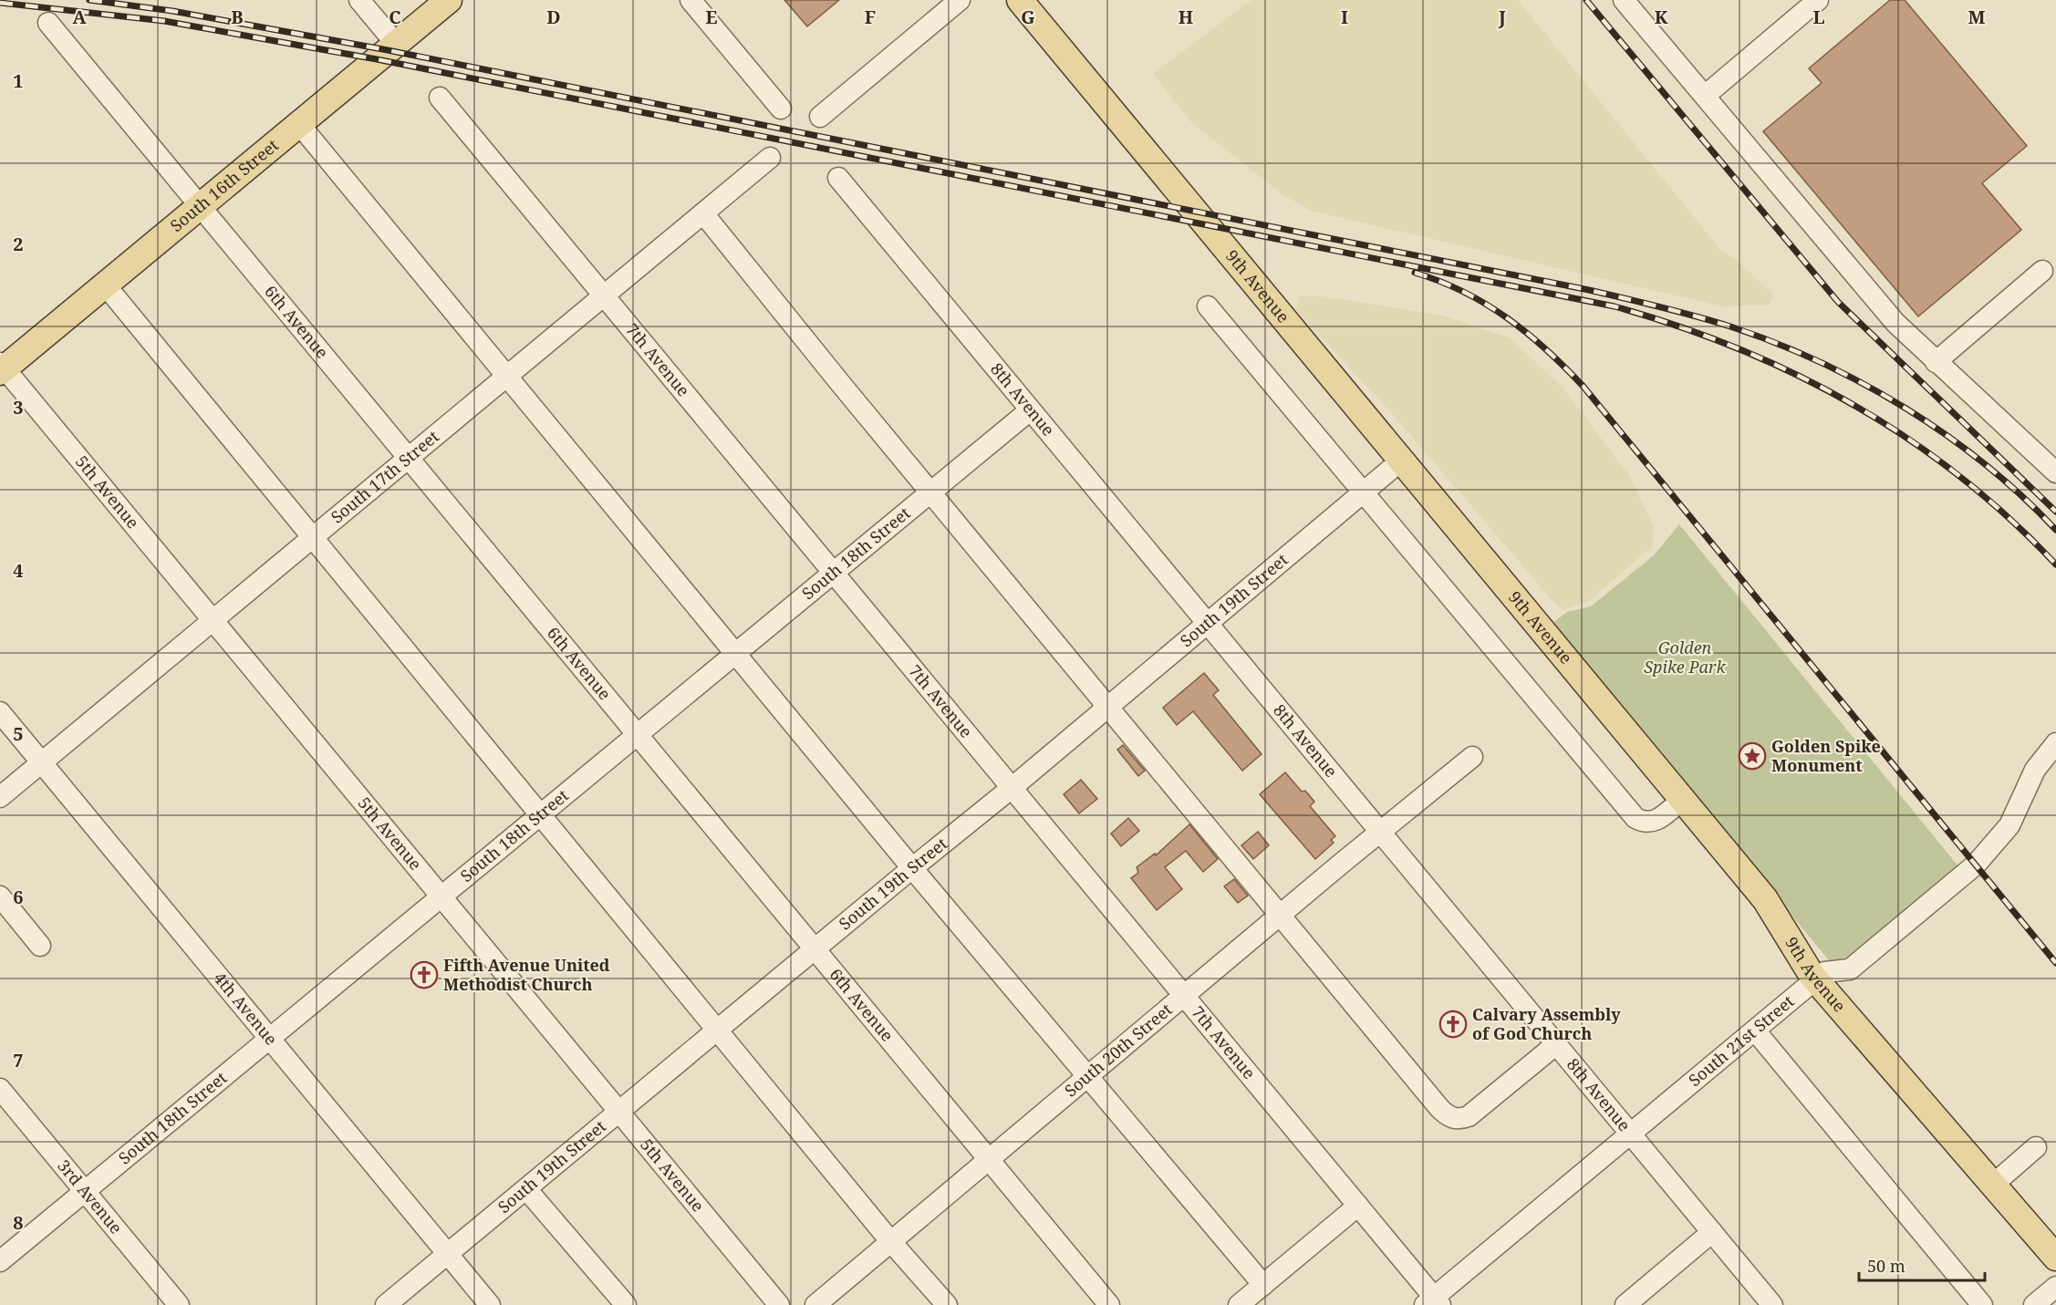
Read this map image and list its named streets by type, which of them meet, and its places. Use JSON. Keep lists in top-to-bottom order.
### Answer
{
  "streets": {
    "main road": ["South 16th Street", "9th Avenue"],
    "street": [
      "6th Avenue",
      "7th Avenue",
      "8th Avenue",
      "South 17th Street",
      "5th Avenue",
      "South 18th Street",
      "South 19th Street",
      "4th Avenue",
      "South 21st Street",
      "South 20th Street",
      "3rd Avenue"
    ]
  },
  "crossings": [
    ["South 16th Street", "6th Avenue"],
    ["South 16th Street", "5th Avenue"],
    ["9th Avenue", "South 19th Street"],
    ["9th Avenue", "South 21st Street"],
    ["6th Avenue", "South 17th Street"],
    ["6th Avenue", "South 18th Street"],
    ["6th Avenue", "South 19th Street"],
    ["6th Avenue", "South 20th Street"],
    ["7th Avenue", "South 17th Street"],
    ["7th Avenue", "South 18th Street"],
    ["7th Avenue", "South 19th Street"],
    ["7th Avenue", "South 21st Street"],
    ["7th Avenue", "South 20th Street"],
    ["8th Avenue", "South 18th Street"],
    ["8th Avenue", "South 19th Street"],
    ["8th Avenue", "South 21st Street"],
    ["8th Avenue", "South 20th Street"],
    ["South 17th Street", "5th Avenue"],
    ["South 17th Street", "4th Avenue"],
    ["5th Avenue", "South 18th Street"],
    ["5th Avenue", "South 19th Street"],
    ["South 18th Street", "4th Avenue"],
    ["South 18th Street", "3rd Avenue"],
    ["South 19th Street", "4th Avenue"]
  ],
  "parks": ["Golden Spike Park"],
  "places": {
    "place": ["Golden Spike Monument"],
    "church": ["Fifth Avenue United Methodist Church", "Calvary Assembly of God Church"]
  },
  "scale_bar": "50 m",
  "grid": {
    "columns": [
      "A",
      "B",
      "C",
      "D",
      "E",
      "F",
      "G",
      "H",
      "I",
      "J",
      "K",
      "L",
      "M"
    ],
    "rows": [
      "1",
      "2",
      "3",
      "4",
      "5",
      "6",
      "7",
      "8"
    ]
  }
}
